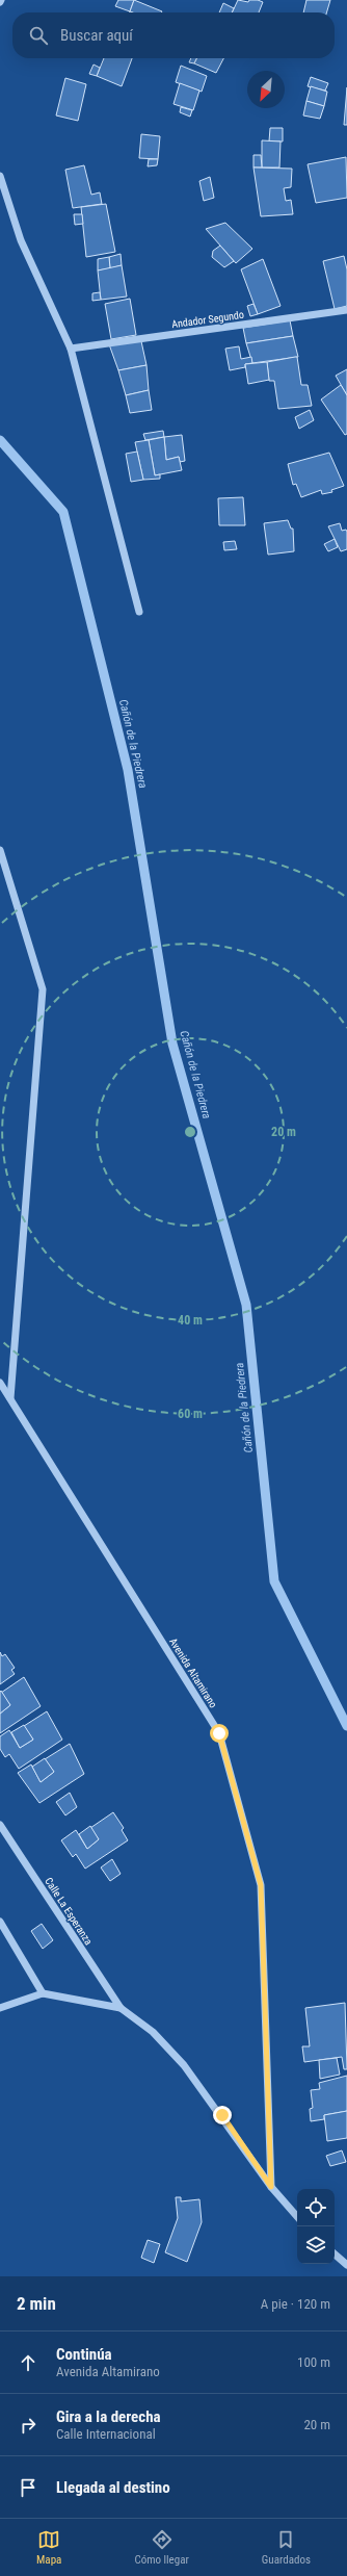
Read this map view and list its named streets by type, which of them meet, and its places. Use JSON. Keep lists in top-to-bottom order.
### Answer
{
  "streets": {
    "street": ["Andador Segundo", "Avenida Altamirano", "Calle La Esperanza"]
  },
  "water": ["Cañón de la Piedrera"],
  "north": "bottom left",
  "page": {
    "search": "Buscar aquí",
    "heading": ["2 min", "A pie · 120 m"],
    "list": [
      ["Continúa", "Avenida Altamirano", "100 m"],
      ["Gira a la derecha", "Calle Internacional", "20 m"],
      "Llegada al destino"
    ],
    "nav": ["Mapa", "Cómo llegar", "Guardados"]
  },
  "rings": ["20 m", "40 m", "60 m"]
}
